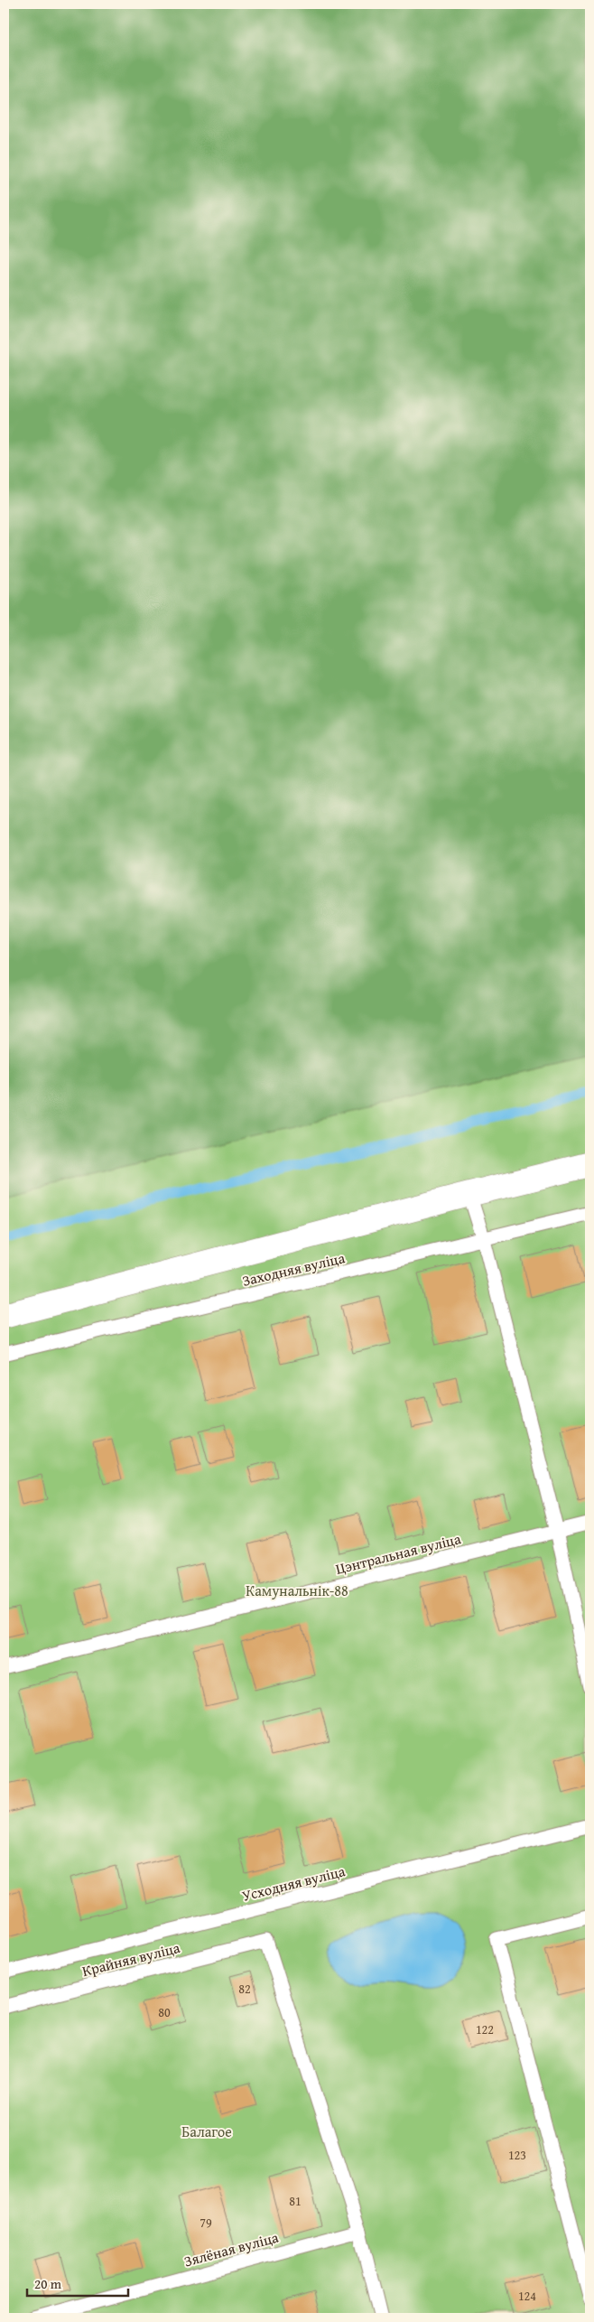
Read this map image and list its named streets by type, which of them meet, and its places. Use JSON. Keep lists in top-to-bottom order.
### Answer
{
  "streets": {
    "lane": [
      "Заходняя вуліца",
      "Цэнтральная вуліца",
      "Усходняя вуліца",
      "Крайняя вуліца",
      "Зялёная вуліца"
    ]
  },
  "crossings": [
    ["Крайняя вуліца", "Зялёная вуліца"]
  ],
  "parks": ["Камунальнік-88", "Балагое"],
  "house_numbers": [
    "82",
    "80",
    "122",
    "123",
    "81",
    "79",
    "124"
  ],
  "scale_bar": "20 m"
}
